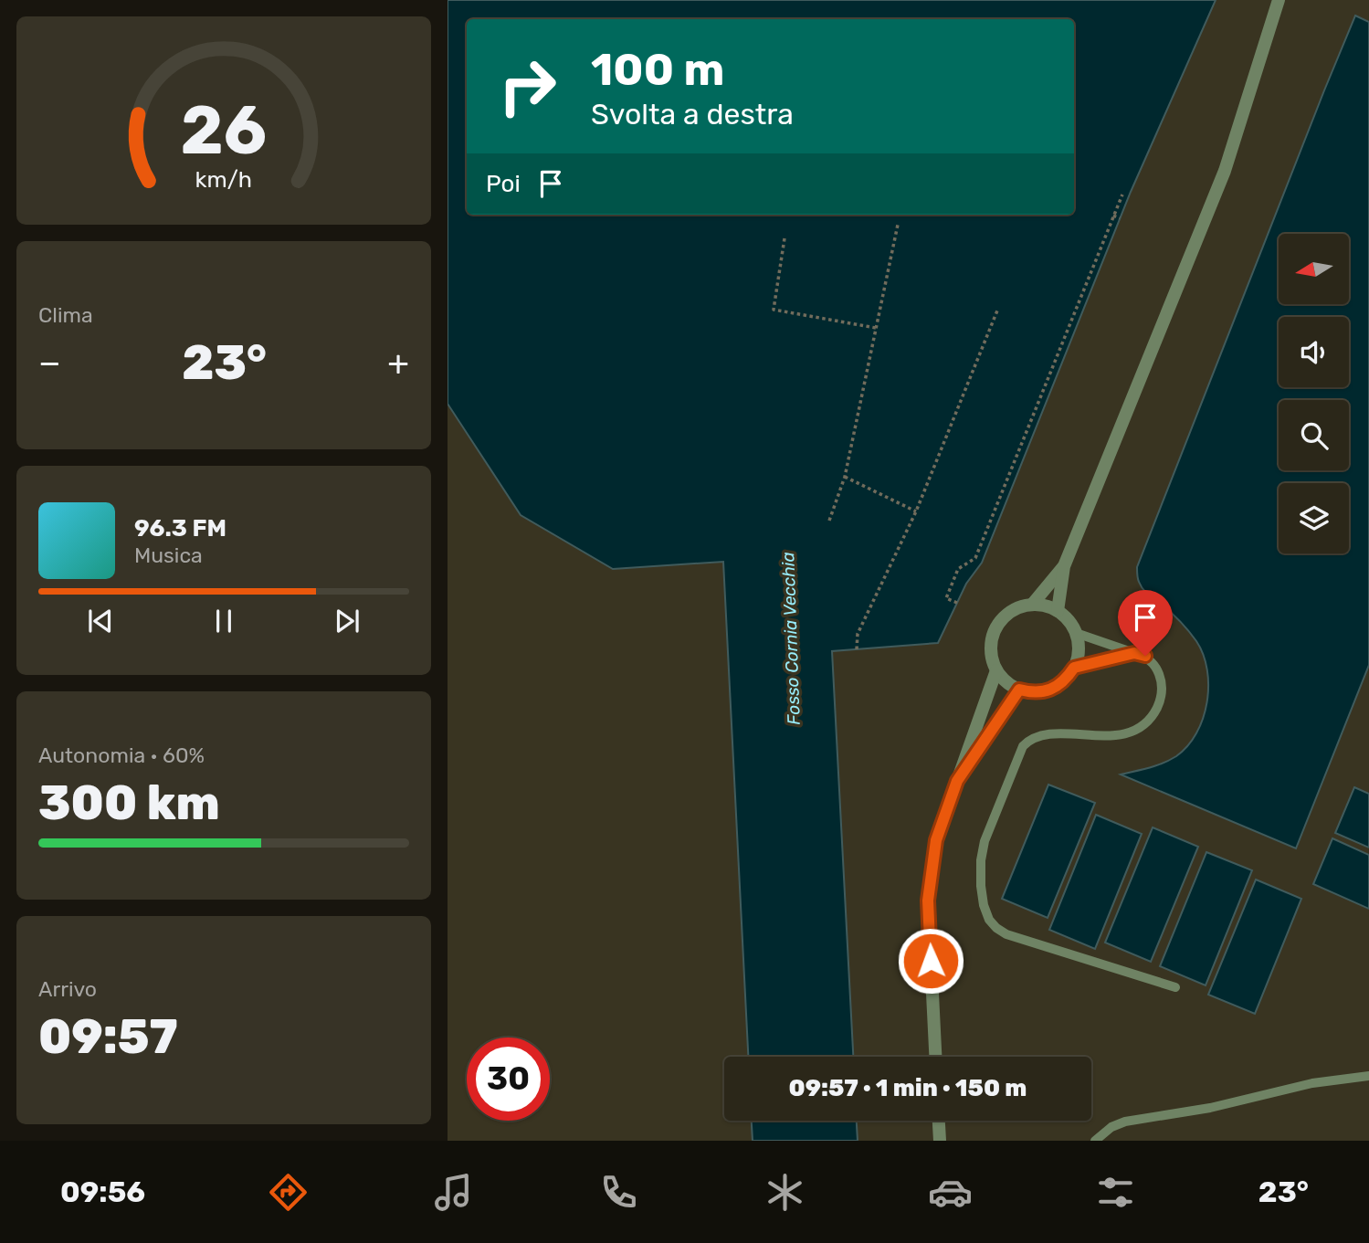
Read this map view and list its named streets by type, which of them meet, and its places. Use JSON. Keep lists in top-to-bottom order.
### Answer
{
  "water": ["Fosso Cornia Vecchia"],
  "north": "left",
  "page": {
    "turn": ["100 m", "Svolta a destra"],
    "then": "Poi",
    "tile": [
      "Clima",
      ["Autonomia · 60%", "300 km"],
      ["Arrivo", "09:57"]
    ],
    "heat": ["−", "23°", "+"],
    "song": ["96.3 FM", "Musica"],
    "limit": "30",
    "trip": "09:57 · 1 min · 150 m",
    "tabs": ["09:56", "23°"],
    "gauge": ["26", "km/h"]
  }
}
